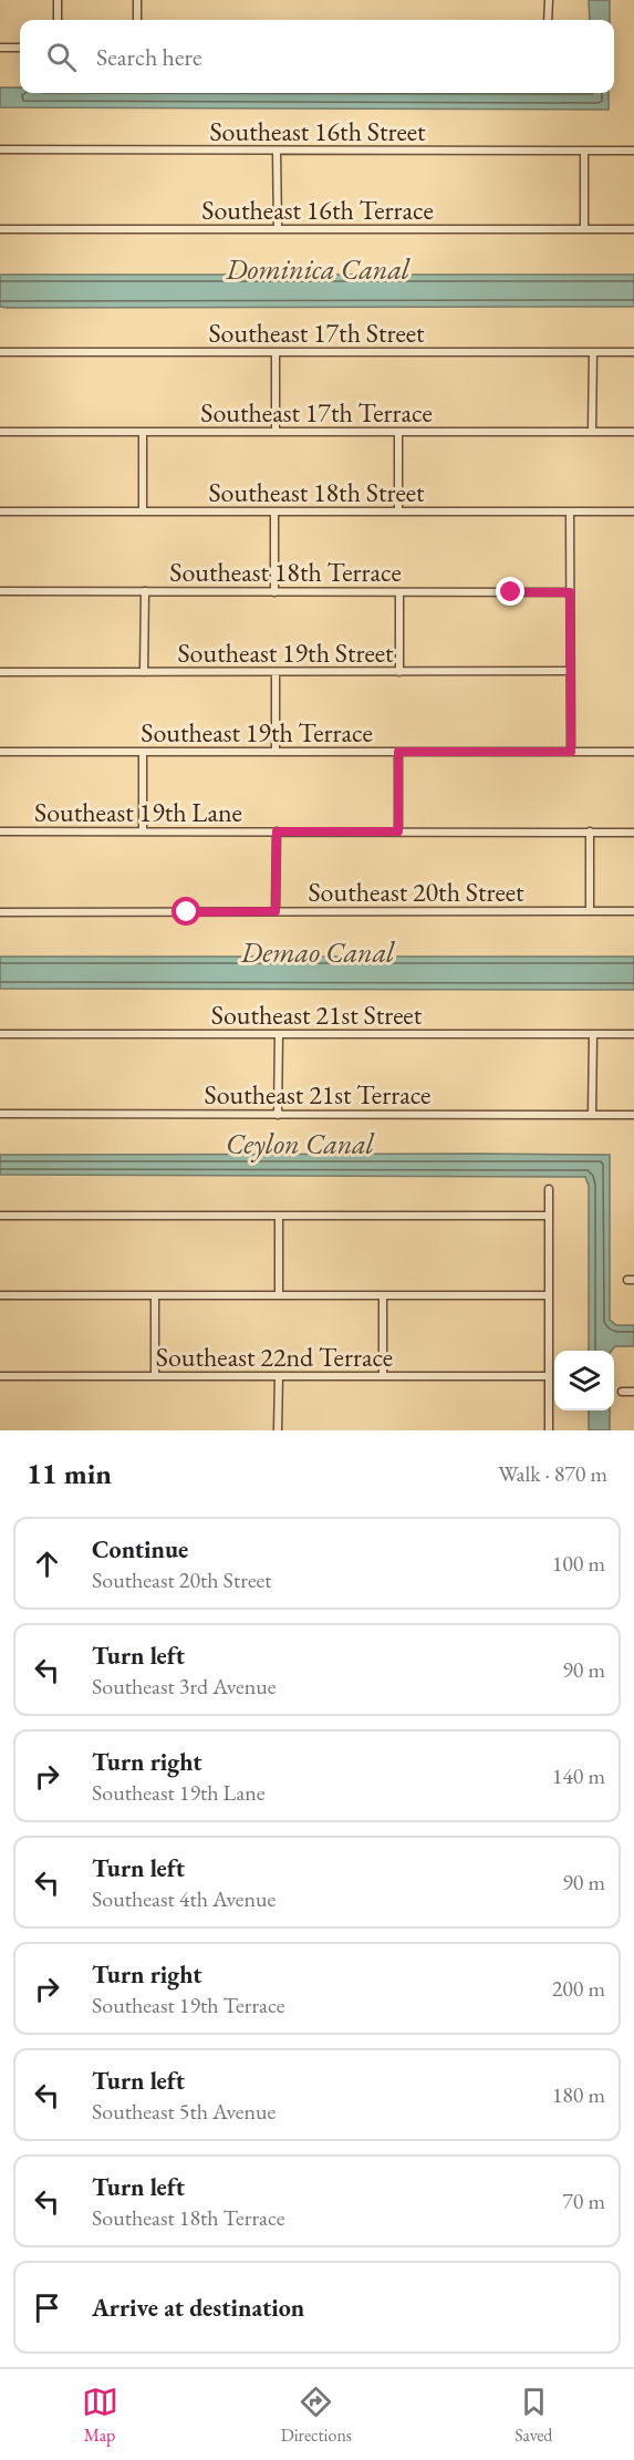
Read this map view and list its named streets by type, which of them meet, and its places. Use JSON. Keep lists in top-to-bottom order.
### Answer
{
  "streets": {
    "street": [
      "Southeast 16th Street",
      "Southeast 16th Terrace",
      "Southeast 17th Street",
      "Southeast 17th Terrace",
      "Southeast 18th Street",
      "Southeast 18th Terrace",
      "Southeast 19th Street",
      "Southeast 19th Terrace",
      "Southeast 19th Lane",
      "Southeast 20th Street",
      "Southeast 21st Street",
      "Southeast 21st Terrace",
      "Southeast 22nd Terrace"
    ]
  },
  "water": ["Dominica Canal", "Demao Canal", "Ceylon Canal"],
  "page": {
    "search": "Search here",
    "heading": ["11 min", "Walk · 870 m"],
    "list": [
      ["Continue", "Southeast 20th Street", "100 m"],
      ["Turn left", "Southeast 3rd Avenue", "90 m"],
      ["Turn right", "Southeast 19th Lane", "140 m"],
      ["Turn left", "Southeast 4th Avenue", "90 m"],
      ["Turn right", "Southeast 19th Terrace", "200 m"],
      ["Turn left", "Southeast 5th Avenue", "180 m"],
      ["Turn left", "Southeast 18th Terrace", "70 m"],
      "Arrive at destination"
    ],
    "nav": ["Map", "Directions", "Saved"]
  }
}
